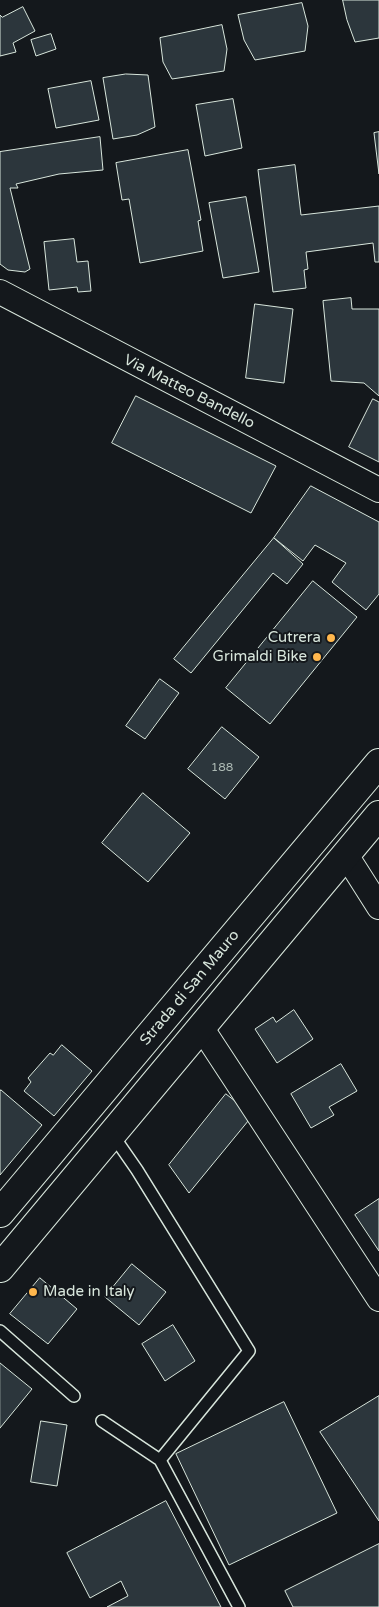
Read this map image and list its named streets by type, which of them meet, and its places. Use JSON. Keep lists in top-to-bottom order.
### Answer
{
  "streets": {
    "main road": ["Strada di San Mauro"],
    "street": ["Via Matteo Bandello"]
  },
  "places": ["Cutrera", "Grimaldi Bike", "Made in Italy"],
  "house_numbers": ["188"]
}
